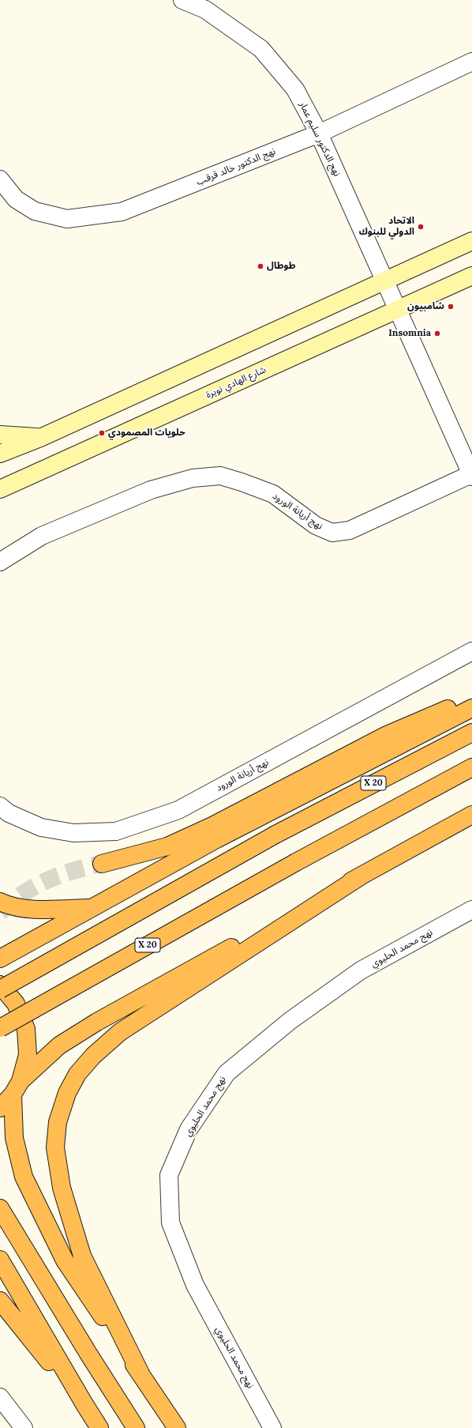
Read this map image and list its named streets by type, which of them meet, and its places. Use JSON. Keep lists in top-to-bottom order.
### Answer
{
  "streets": {
    "highway": ["X 20"],
    "main road": ["شارع الهادي نويرة"],
    "street": [
      "نهج الدكتور سليم عمار",
      "نهج الدكتور خالد قرقب",
      "نهج أريانة الورود",
      "نهج محمد الحليوي"
    ]
  },
  "crossings": [
    ["نهج الدكتور سليم عمار", "نهج الدكتور خالد قرقب"],
    ["نهج الدكتور سليم عمار", "شارع الهادي نويرة"],
    ["نهج الدكتور سليم عمار", "نهج أريانة الورود"],
    ["شارع الهادي نويرة", "نهج أريانة الورود"]
  ],
  "places": [
    "الاتحاد الدولي للبنوك",
    "طوطال",
    "شامبيون",
    "Insomnia",
    "حلويات المصمودي"
  ]
}
